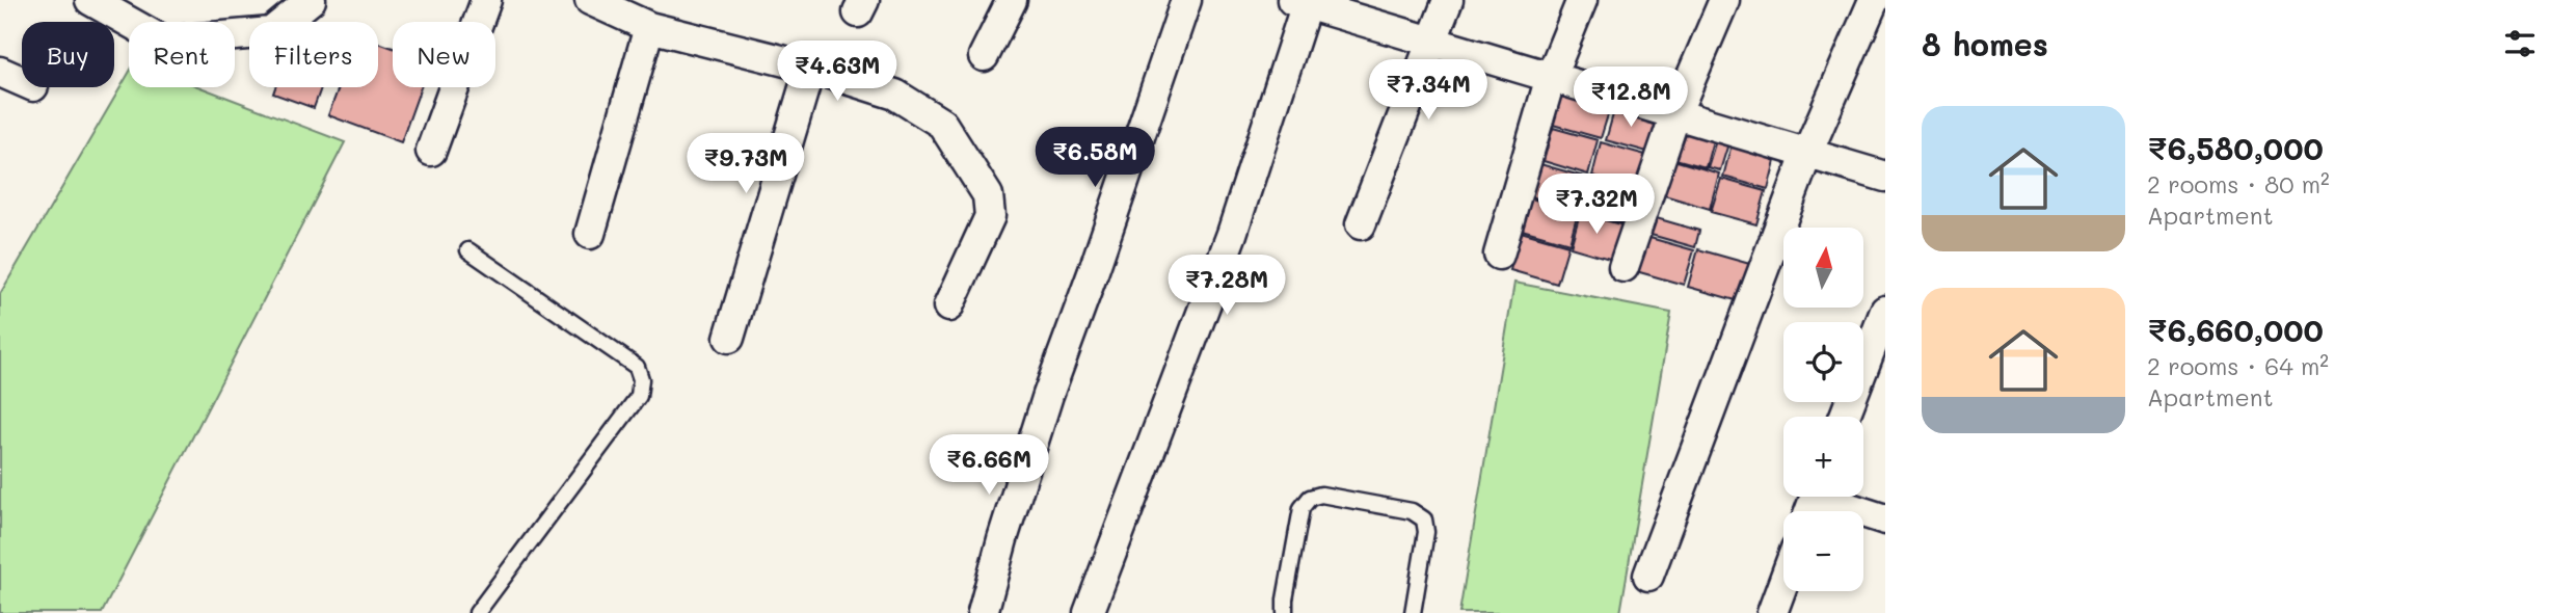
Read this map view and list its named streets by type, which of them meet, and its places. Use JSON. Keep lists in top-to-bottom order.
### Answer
{
  "north": "top",
  "page": {
    "heading": "8 homes",
    "chip": [
      "Buy",
      "Rent",
      "Filters",
      "New"
    ],
    "price": [
      "₹4.63M",
      "₹7.34M",
      "₹12.8M",
      "₹6.58M",
      "₹9.73M",
      "₹7.32M",
      "₹7.28M",
      "₹6.66M"
    ],
    "list": [
      {
        "name": "₹6,580,000",
        "note": "2 rooms · 80 m² · Apartment"
      },
      {
        "name": "₹6,660,000",
        "note": "2 rooms · 64 m² · Apartment"
      }
    ],
    "map_buttons": ["+", "−"]
  }
}
